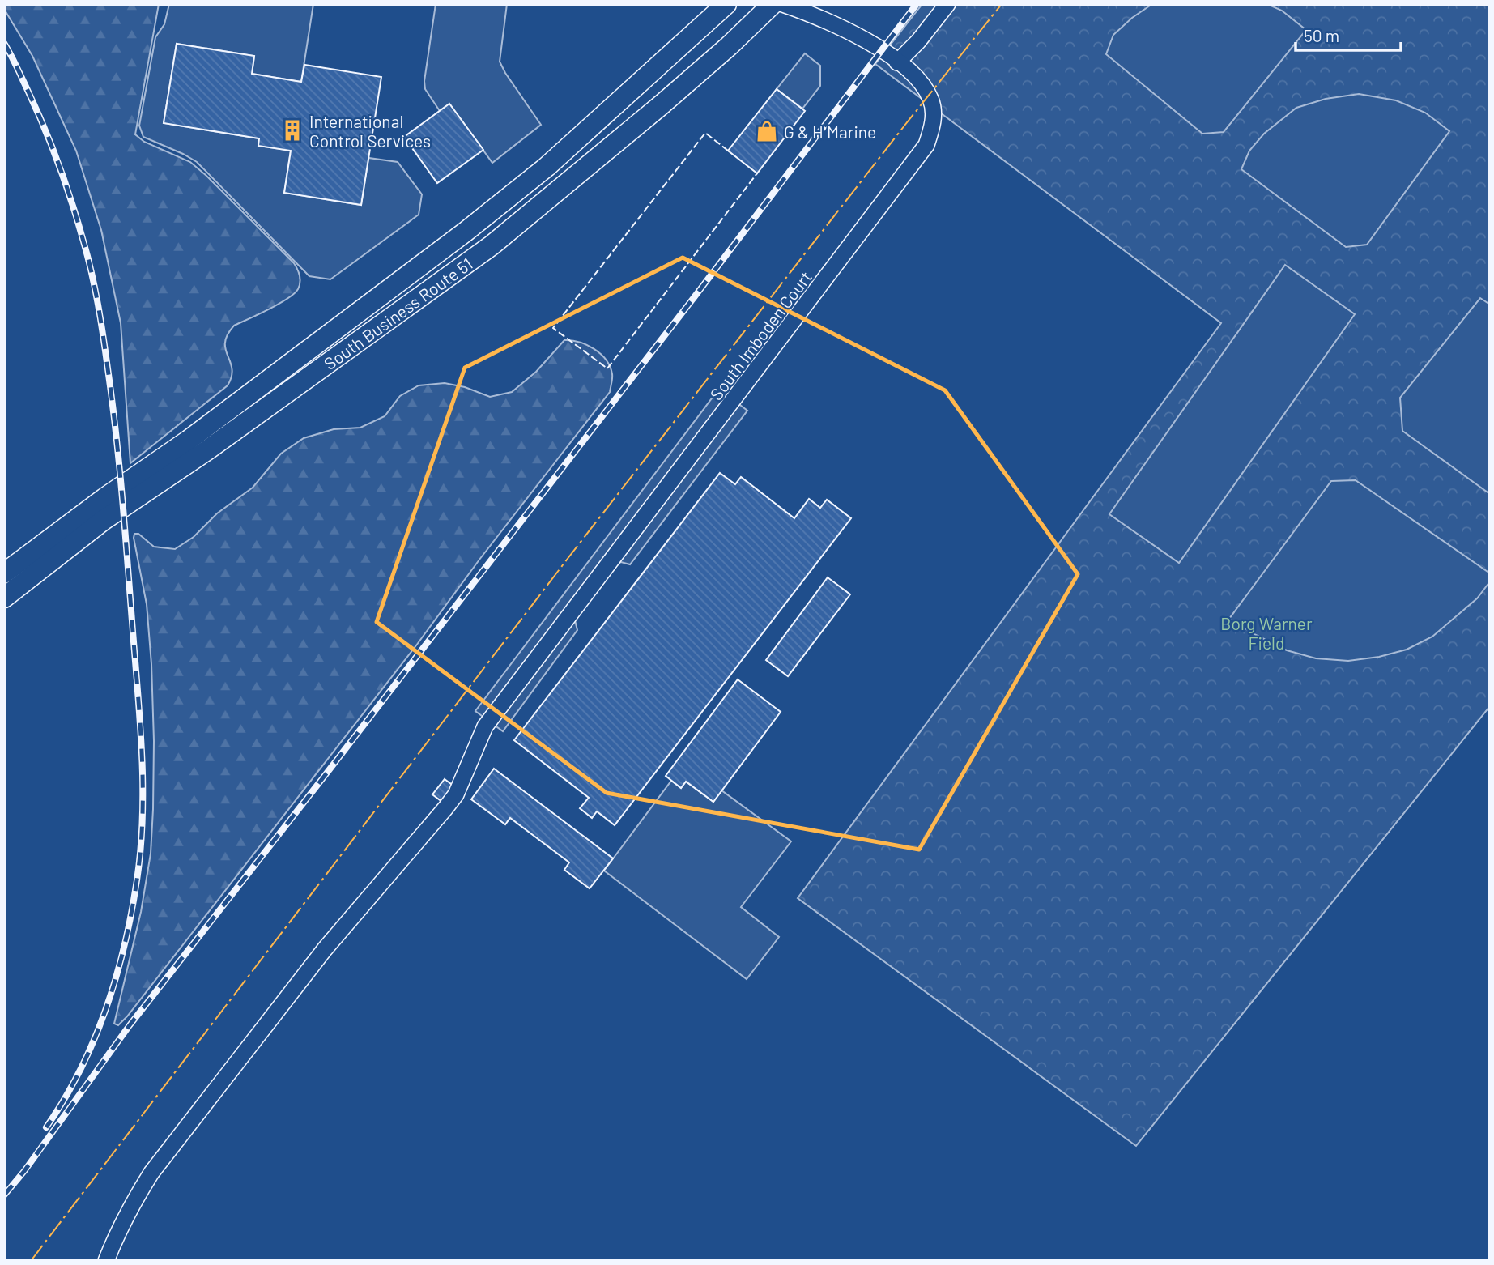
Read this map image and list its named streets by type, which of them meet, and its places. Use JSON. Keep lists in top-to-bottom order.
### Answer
{
  "streets": {
    "main road": ["South Business Route 51"],
    "street": ["South Imboden Court"]
  },
  "parks": ["Borg Warner Field"],
  "places": {
    "building": ["International Control Services"],
    "shop": ["G & H Marine"]
  },
  "scale_bar": "50 m"
}
